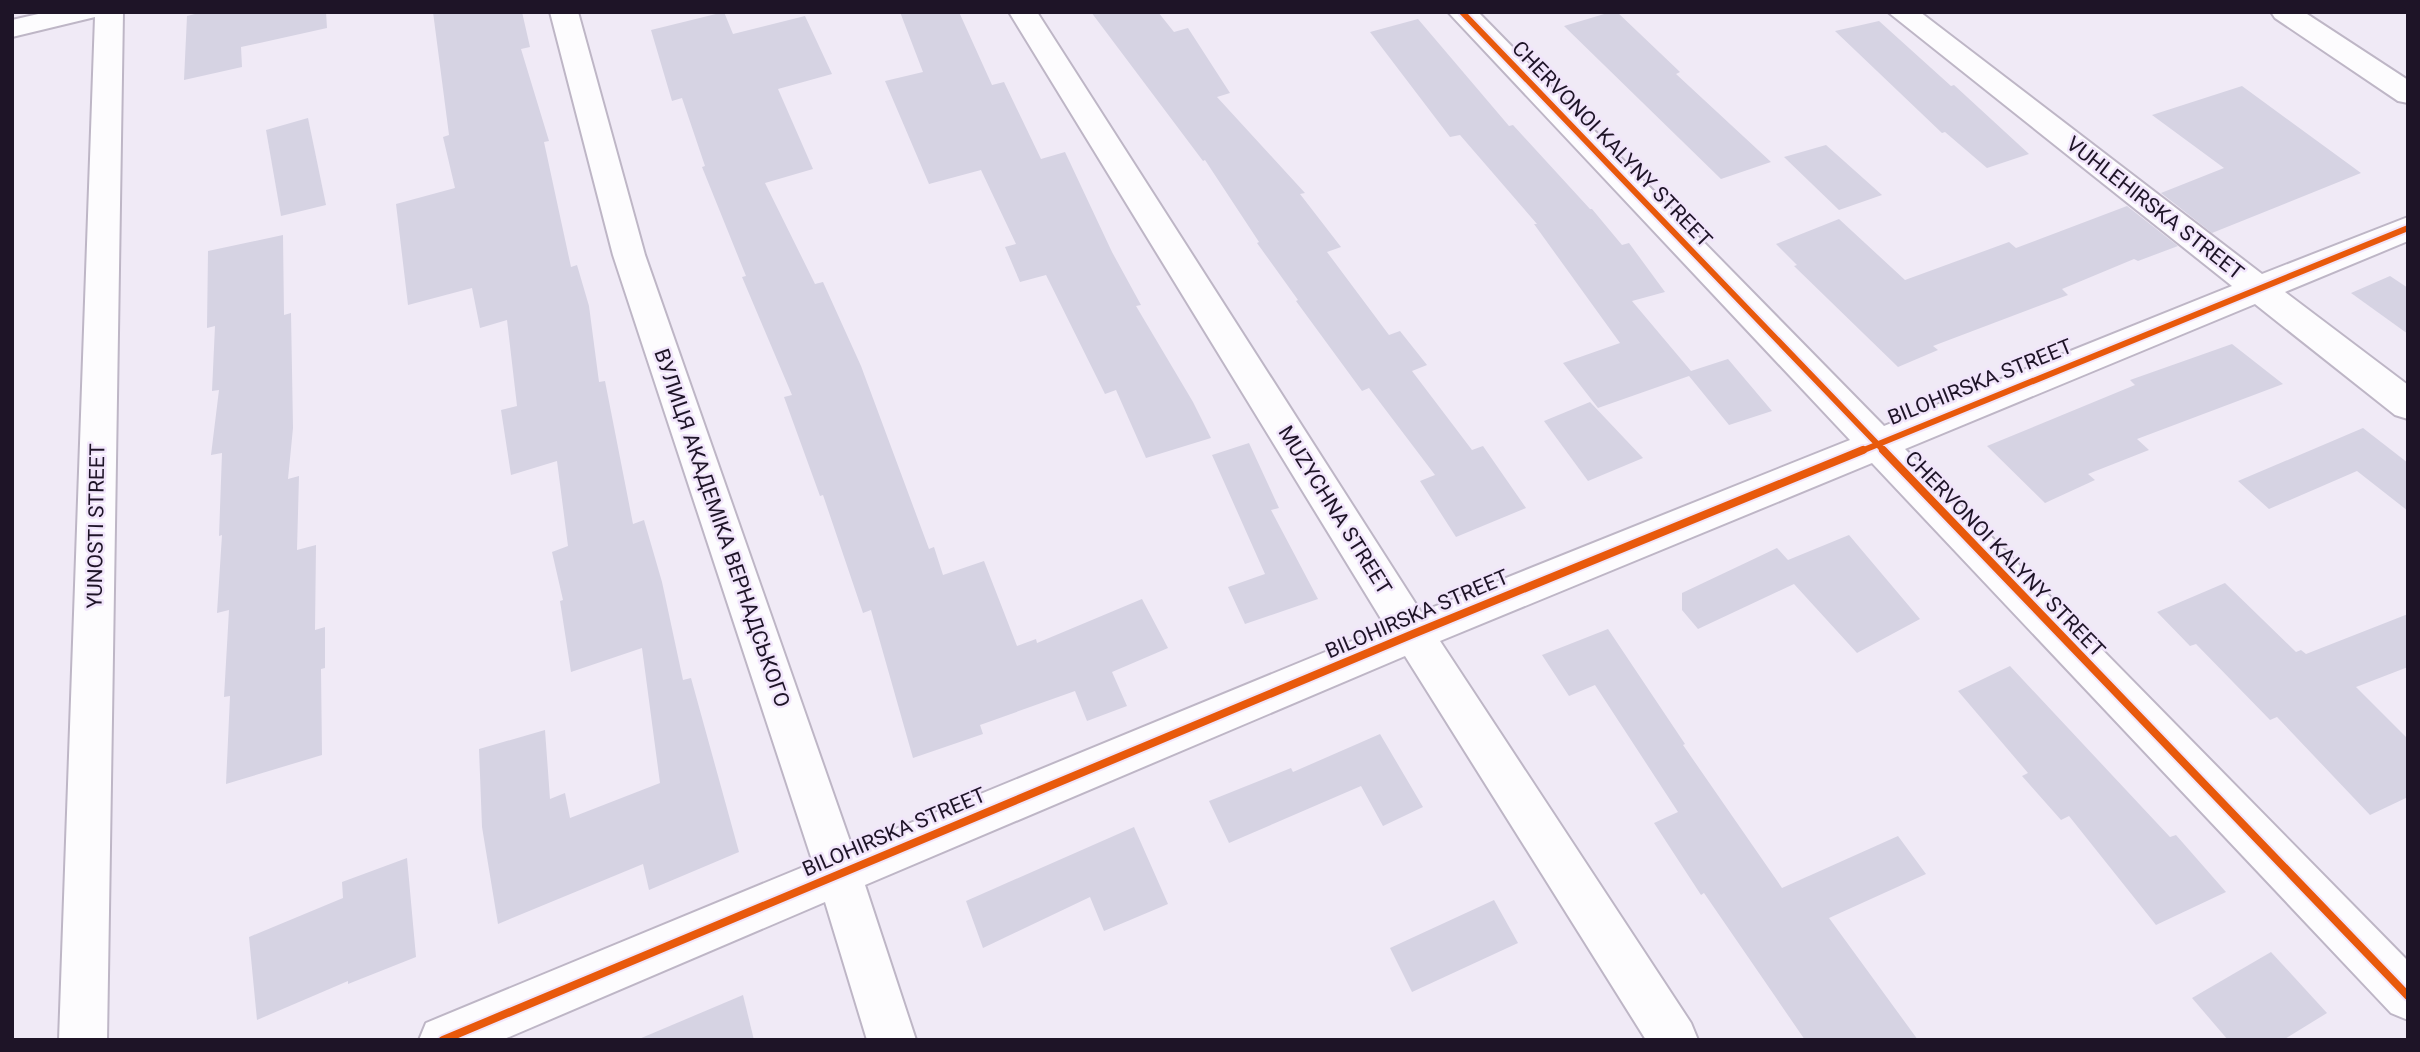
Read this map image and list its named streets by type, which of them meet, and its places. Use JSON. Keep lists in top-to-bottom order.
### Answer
{
  "streets": {
    "street": [
      "CHERVONOI KALYNY STREET",
      "VUHLEHIRSKA STREET",
      "BILOHIRSKA STREET",
      "MUZYCHNA STREET",
      "YUNOSTI STREET",
      "ВУЛИЦЯ АКАДЕМІКА ВЕРНАДСЬКОГО"
    ]
  },
  "crossings": [
    ["CHERVONOI KALYNY STREET", "BILOHIRSKA STREET"],
    ["VUHLEHIRSKA STREET", "BILOHIRSKA STREET"],
    ["BILOHIRSKA STREET", "MUZYCHNA STREET"],
    ["BILOHIRSKA STREET", "ВУЛИЦЯ АКАДЕМІКА ВЕРНАДСЬКОГО"]
  ]
}
